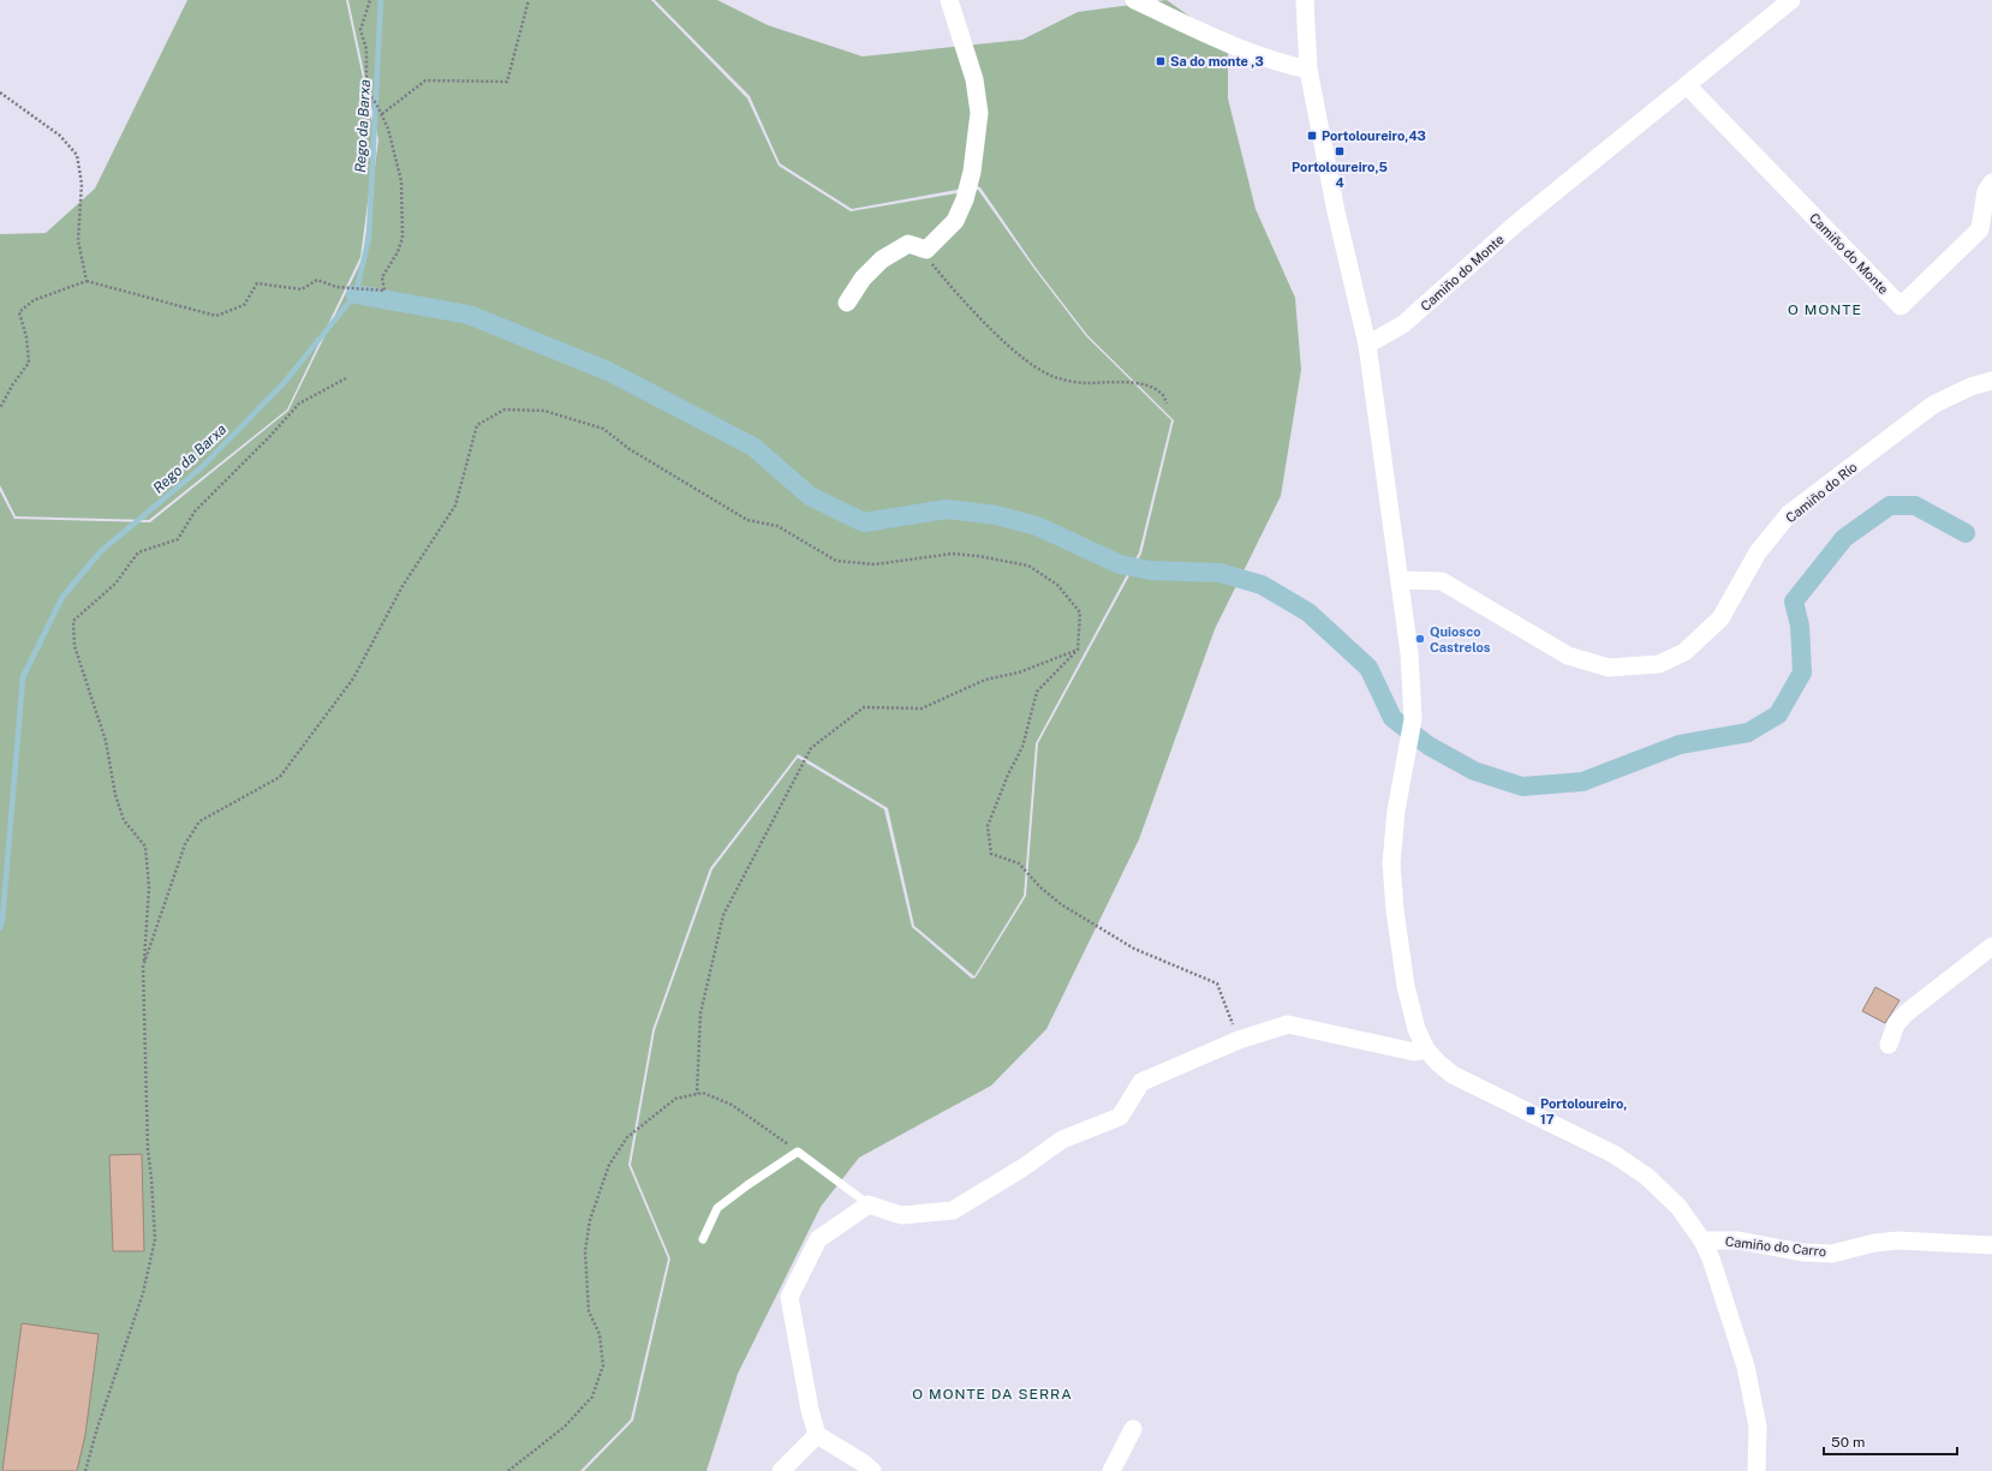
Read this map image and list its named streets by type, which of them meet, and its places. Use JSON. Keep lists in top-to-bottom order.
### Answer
{
  "streets": {
    "street": ["Camiño do Monte", "Camiño do Río", "Camiño do Carro"]
  },
  "districts": ["O MONTE", "O MONTE DA SERRA"],
  "water": ["Rego da Barxa"],
  "places": {
    "transit": [
      "Sa do monte ,3",
      "Portoloureiro,43",
      "Portoloureiro,5 4",
      "Portoloureiro, 17"
    ],
    "other": ["Quiosco Castrelos"]
  },
  "scale_bar": "50 m"
}
